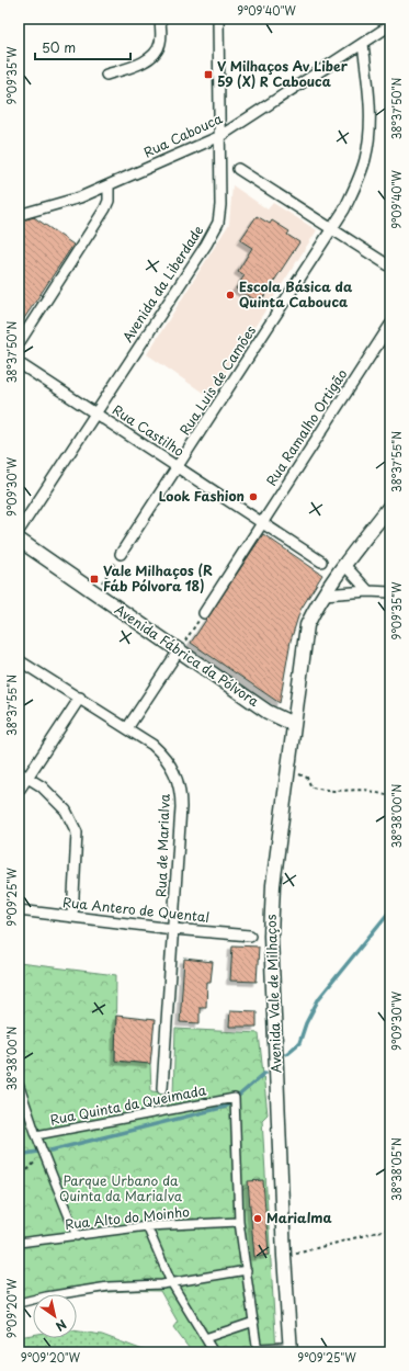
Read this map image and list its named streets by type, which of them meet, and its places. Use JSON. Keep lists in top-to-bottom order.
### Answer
{
  "streets": {
    "street": [
      "Rua Cabouca",
      "Avenida da Liberdade",
      "Rua Luis de Camões",
      "Rua Ramalho Ortigão",
      "Rua Castilho",
      "Avenida Fábrica da Pólvora",
      "Rua de Marialva",
      "Rua Antero de Quental",
      "Avenida Vale de Milhaços",
      "Rua Quinta da Queimada",
      "Rua Alto do Moinho"
    ]
  },
  "crossings": [
    ["Rua Cabouca", "Avenida da Liberdade"],
    ["Rua Cabouca", "Rua Luis de Camões"],
    ["Avenida da Liberdade", "Rua Castilho"],
    ["Rua Luis de Camões", "Rua Castilho"],
    ["Rua Ramalho Ortigão", "Rua Castilho"],
    ["Avenida Fábrica da Pólvora", "Avenida Vale de Milhaços"],
    ["Rua de Marialva", "Rua Antero de Quental"],
    ["Rua Quinta da Queimada", "Rua Alto do Moinho"]
  ],
  "parks": ["Parque Urbano da Quinta da Marialva"],
  "places": {
    "transit": ["V Milhaços Av Liber 59 (X) R Cabouca", "Vale Milhaços (R Fáb Pólvora 18)"],
    "other": ["Escola Básica da Quinta Cabouca", "Look Fashion", "Marialma"]
  },
  "scale_bar": "50 m",
  "north": "bottom right",
  "coordinates": [
    "9°09'40\"W",
    "9°09'35\"W",
    "38°37'50\"N",
    "38°37'55\"N",
    "9°09'30\"W",
    "38°38'00\"N",
    "9°09'25\"W",
    "38°38'05\"N",
    "9°09'20\"W"
  ]
}
